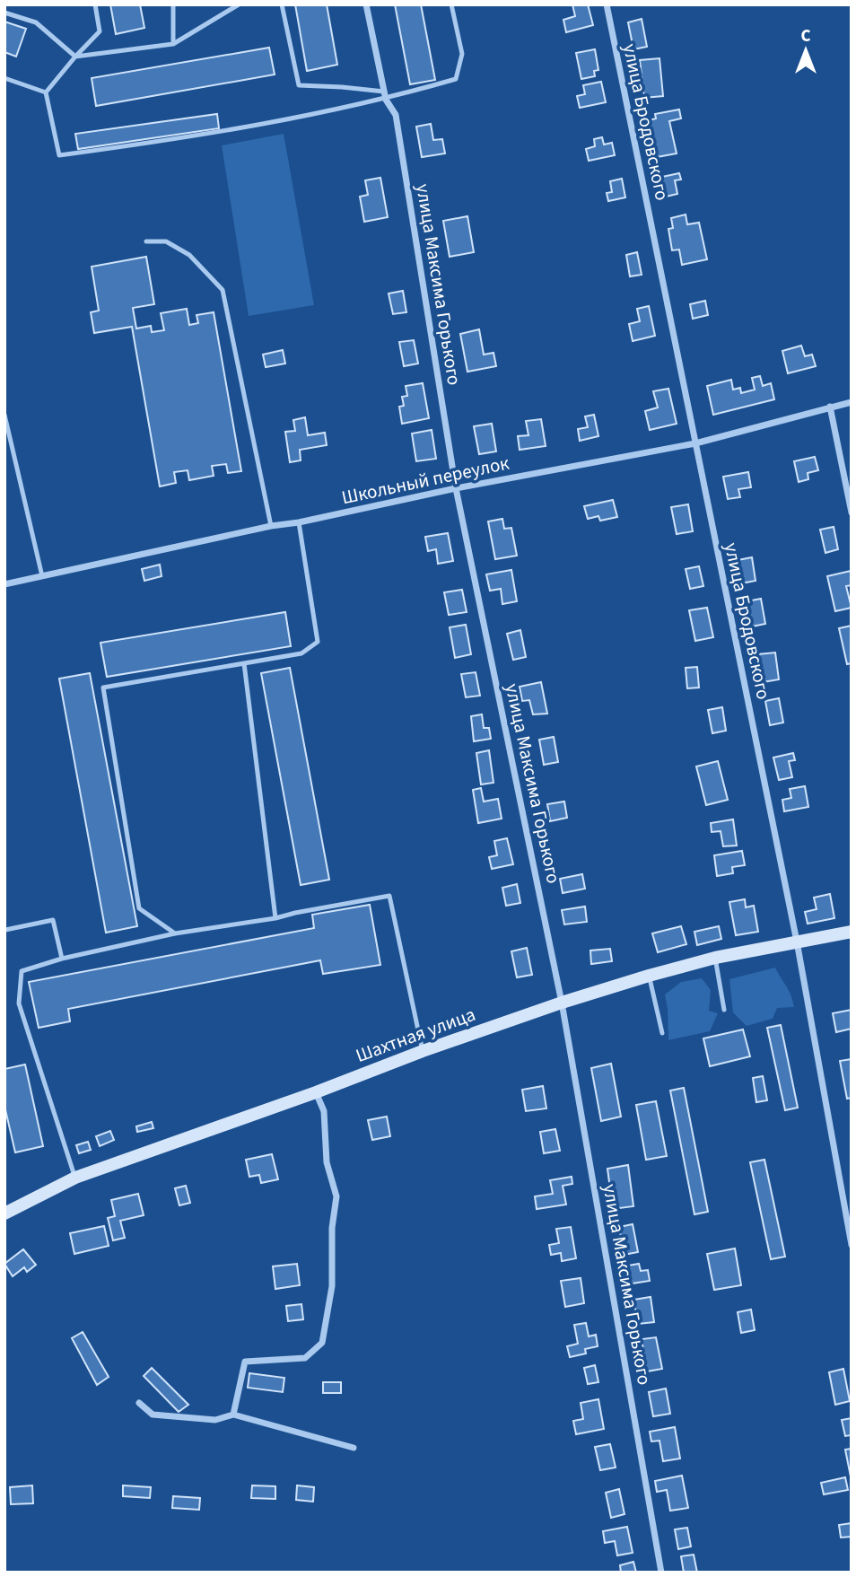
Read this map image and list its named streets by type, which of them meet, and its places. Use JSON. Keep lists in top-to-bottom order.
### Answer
{
  "streets": {
    "main road": ["Шахтная улица"],
    "street": ["улица Бродовского", "улица Максима Горького", "Школьный переулок"]
  },
  "crossings": [
    ["улица Бродовского", "Школьный переулок"],
    ["улица Бродовского", "Шахтная улица"],
    ["улица Максима Горького", "Школьный переулок"],
    ["улица Максима Горького", "Шахтная улица"]
  ],
  "north": "top"
}
